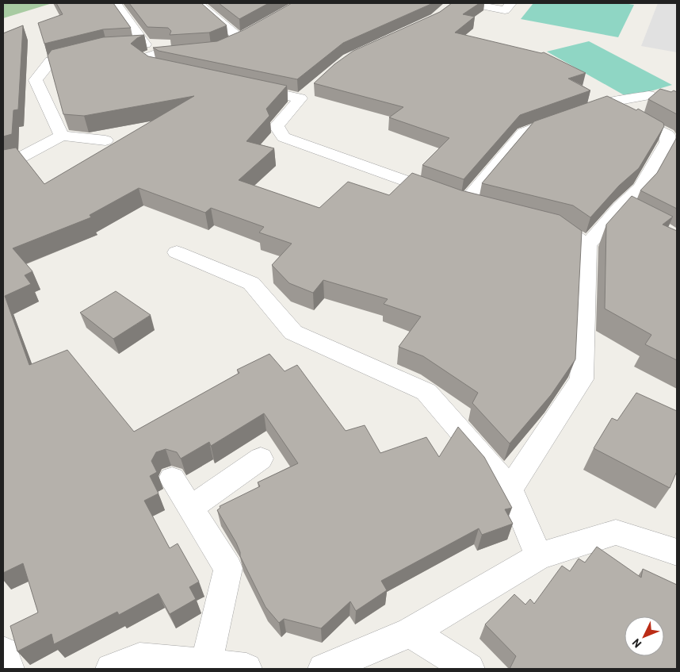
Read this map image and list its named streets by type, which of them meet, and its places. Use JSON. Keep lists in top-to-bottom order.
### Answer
{
  "north": "bottom left"
}
